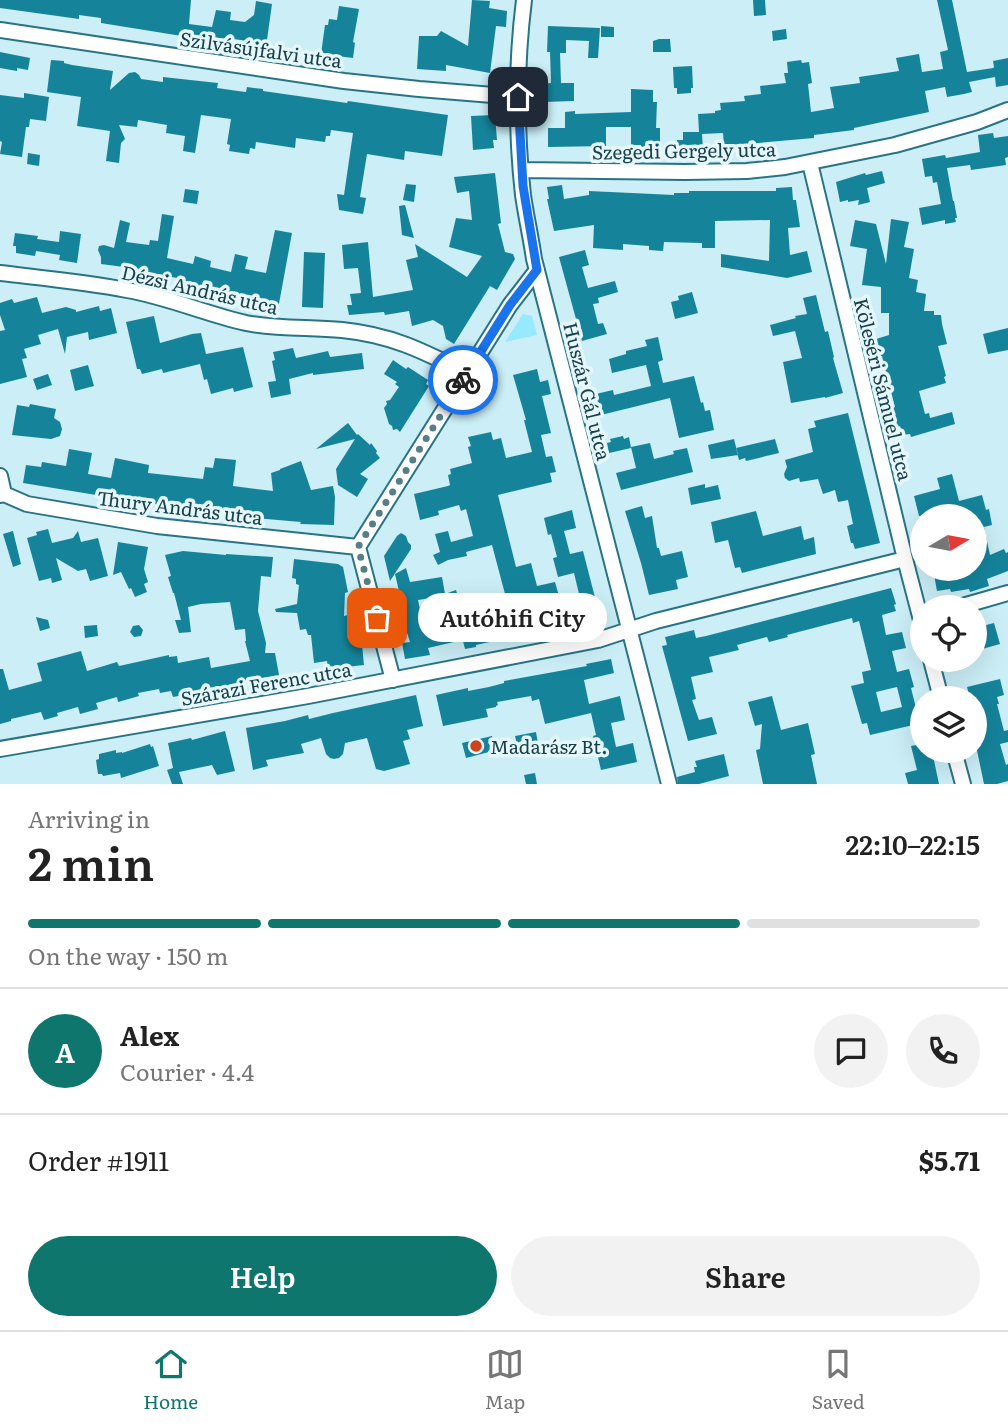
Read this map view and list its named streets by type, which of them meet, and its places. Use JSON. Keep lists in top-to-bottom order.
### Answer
{
  "streets": {
    "street": [
      "Szilvásújfalvi utca",
      "Szegedi Gergely utca",
      "Dézsi András utca",
      "Köleséri Sámuel utca",
      "Huszár Gál utca",
      "Thury András utca",
      "Szárazi Ferenc utca"
    ]
  },
  "crossings": [
    ["Szilvásújfalvi utca", "Huszár Gál utca"],
    ["Szegedi Gergely utca", "Köleséri Sámuel utca"],
    ["Szegedi Gergely utca", "Huszár Gál utca"],
    ["Köleséri Sámuel utca", "Szárazi Ferenc utca"],
    ["Huszár Gál utca", "Szárazi Ferenc utca"]
  ],
  "places": ["Autóhifi City", "Madarász Bt."],
  "north": "right",
  "page": {
    "bubble": "Autóhifi City",
    "heading": ["2 min", "Arriving in", "22:10–22:15"],
    "panel": [
      "Alex",
      "Courier · 4.4",
      "Order #1911",
      "$5.71"
    ],
    "bar": "On the way · 150 m",
    "round": "A",
    "buttons": ["Help", "Share"],
    "tabs": ["Home", "Map", "Saved"]
  }
}
